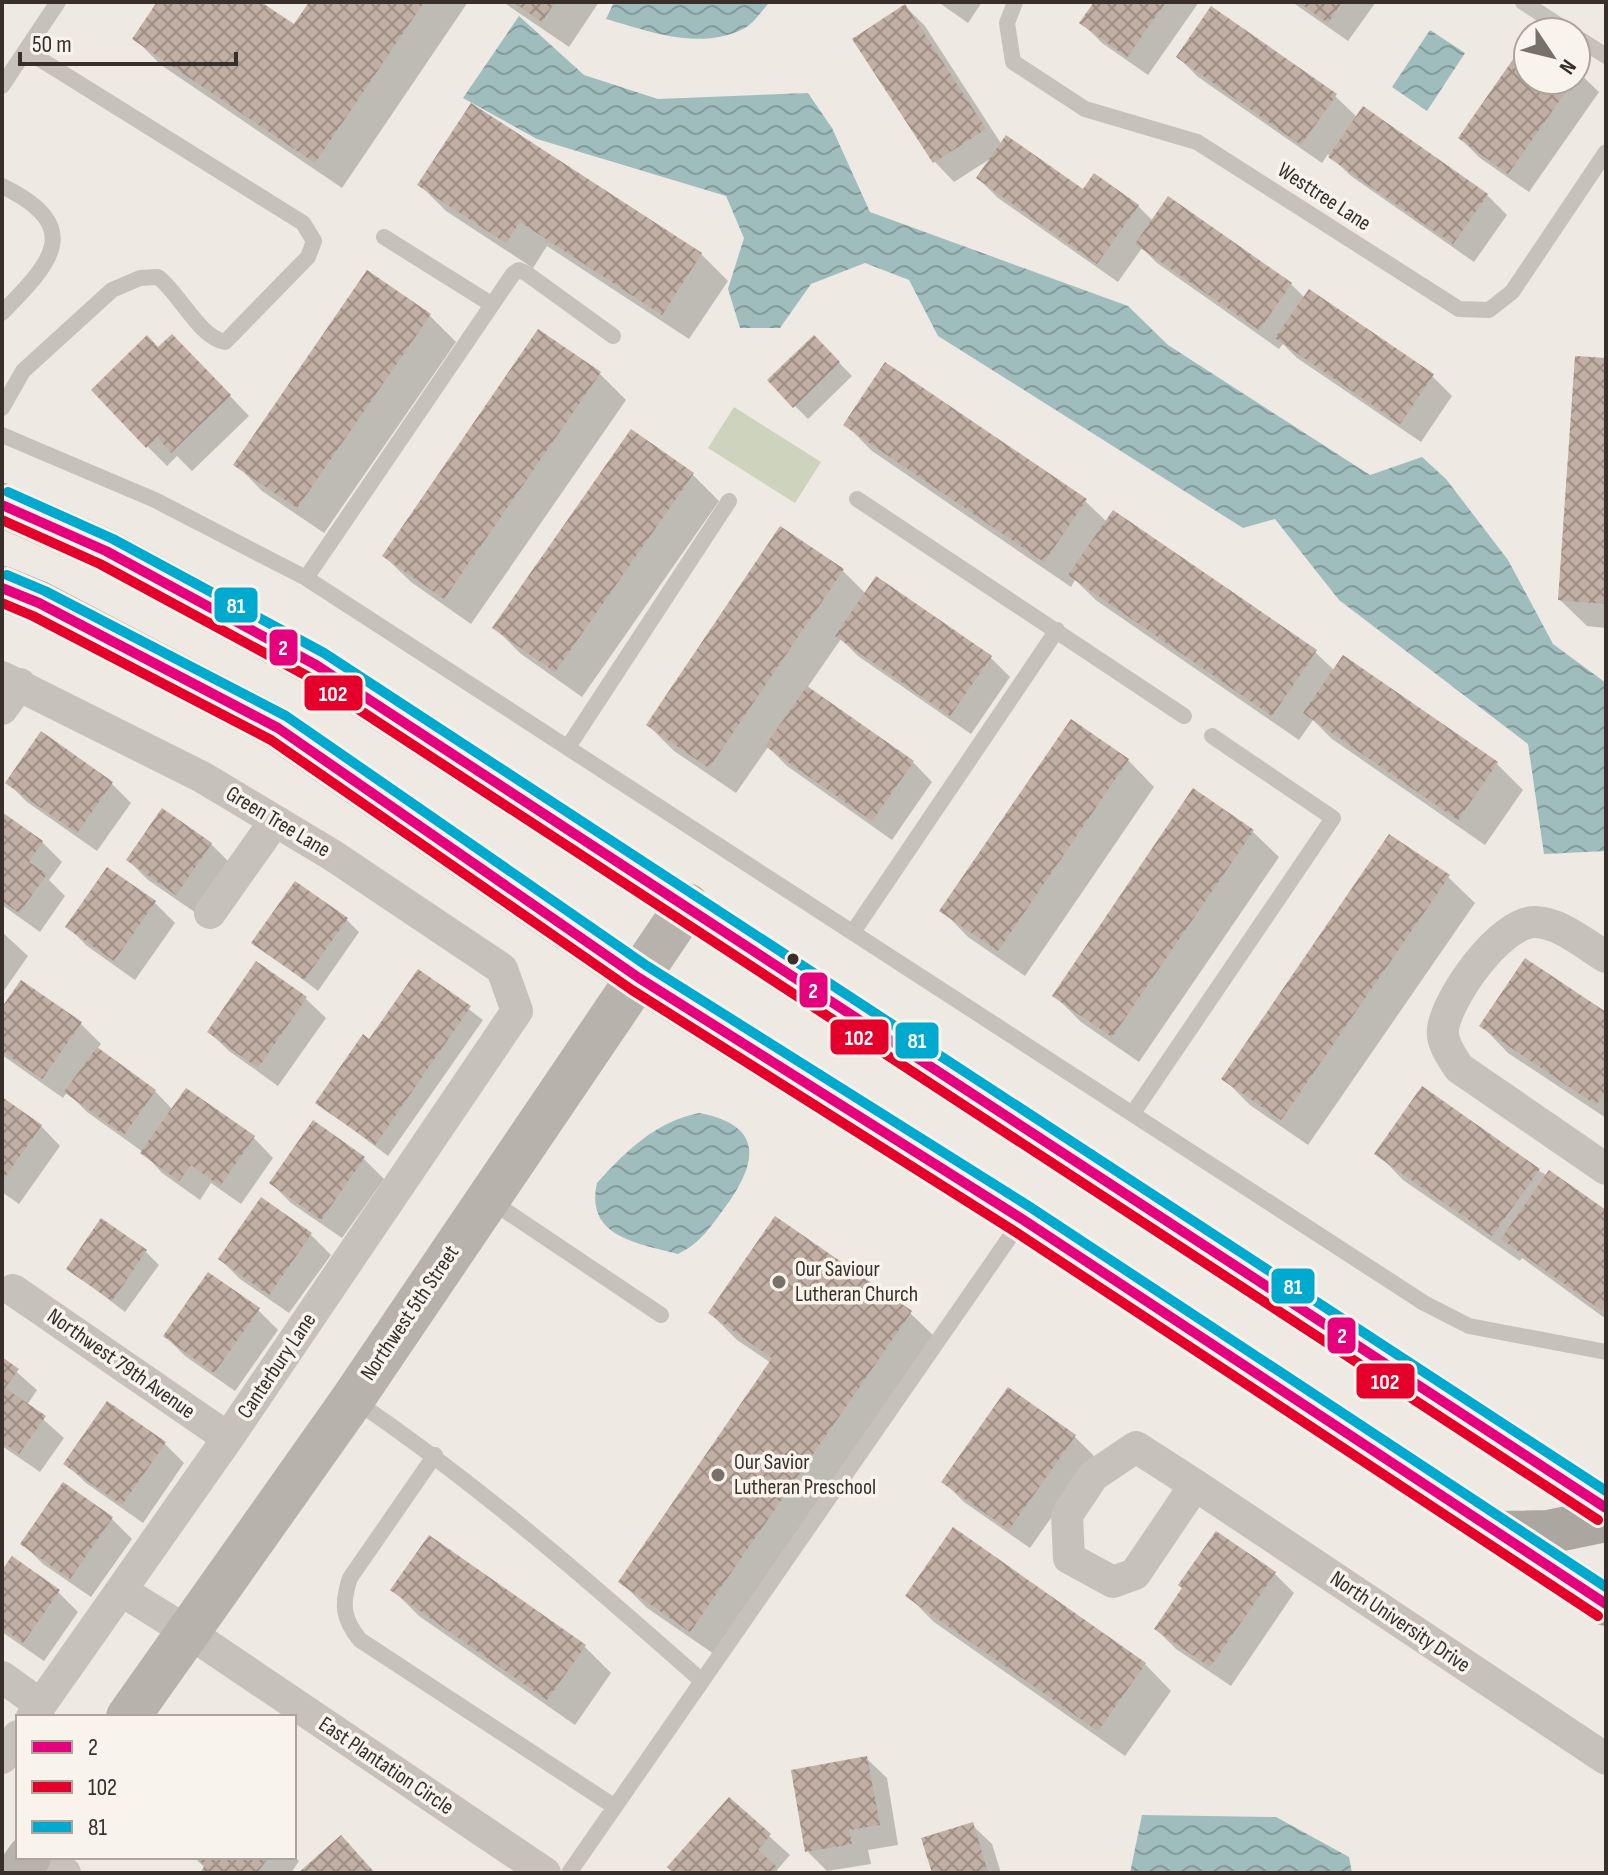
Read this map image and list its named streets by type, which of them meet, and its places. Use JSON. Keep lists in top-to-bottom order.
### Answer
{
  "streets": {
    "street": [
      "Green Tree Lane",
      "Northwest 5th Street",
      "Northwest 79th Avenue",
      "Canterbury Lane",
      "North University Drive",
      "East Plantation Circle"
    ],
    "lane": ["Westtree Lane"]
  },
  "crossings": [
    ["Green Tree Lane", "Canterbury Lane"],
    ["Northwest 5th Street", "East Plantation Circle"],
    ["Northwest 79th Avenue", "Canterbury Lane"],
    ["Canterbury Lane", "East Plantation Circle"]
  ],
  "places": ["Our Saviour Lutheran Church", "Our Savior Lutheran Preschool"],
  "lines": ["transit line 81", "transit line 2", "transit line 102"],
  "legend": ["2", "102", "81"],
  "scale_bar": "50 m",
  "north": "bottom right"
}
